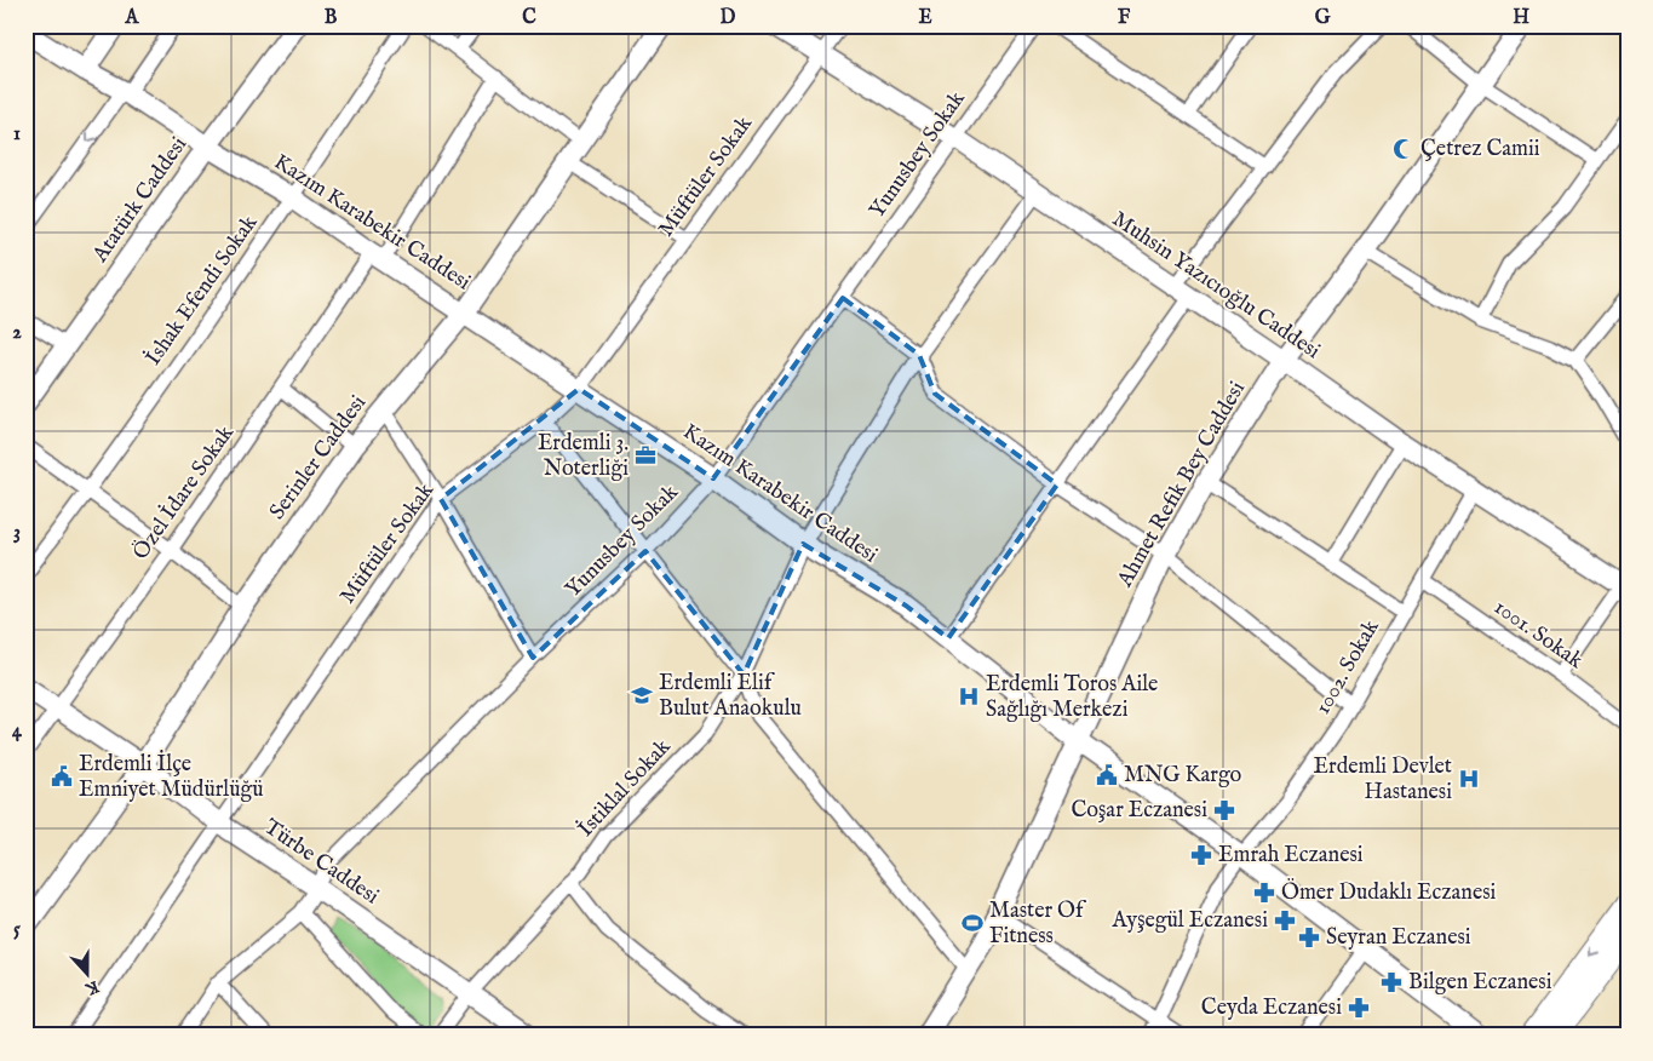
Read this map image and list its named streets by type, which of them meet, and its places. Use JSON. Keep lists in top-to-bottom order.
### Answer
{
  "streets": {
    "street": [
      "Yunusbey Sokak",
      "Müftüler Sokak",
      "Atatürk Caddesi",
      "Kazım Karabekir Caddesi",
      "Muhsin Yazıcıoğlu Caddesi",
      "İshak Efendi Sokak",
      "Serinler Caddesi",
      "Ahmet Refik Bey Caddesi",
      "Özel İdare Sokak",
      "1001. Sokak",
      "1002. Sokak",
      "İstiklal Sokak",
      "Türbe Caddesi"
    ]
  },
  "crossings": [
    ["Yunusbey Sokak", "Kazım Karabekir Caddesi"],
    ["Yunusbey Sokak", "Muhsin Yazıcıoğlu Caddesi"],
    ["Yunusbey Sokak", "Türbe Caddesi"],
    ["Müftüler Sokak", "Kazım Karabekir Caddesi"],
    ["Müftüler Sokak", "Muhsin Yazıcıoğlu Caddesi"],
    ["Müftüler Sokak", "Türbe Caddesi"],
    ["Atatürk Caddesi", "Kazım Karabekir Caddesi"],
    ["Kazım Karabekir Caddesi", "İshak Efendi Sokak"],
    ["Kazım Karabekir Caddesi", "Serinler Caddesi"],
    ["Kazım Karabekir Caddesi", "Ahmet Refik Bey Caddesi"],
    ["Kazım Karabekir Caddesi", "Özel İdare Sokak"],
    ["Kazım Karabekir Caddesi", "1002. Sokak"],
    ["Kazım Karabekir Caddesi", "İstiklal Sokak"],
    ["Muhsin Yazıcıoğlu Caddesi", "Ahmet Refik Bey Caddesi"],
    ["Muhsin Yazıcıoğlu Caddesi", "1002. Sokak"],
    ["Muhsin Yazıcıoğlu Caddesi", "İstiklal Sokak"],
    ["Serinler Caddesi", "Türbe Caddesi"],
    ["Özel İdare Sokak", "Türbe Caddesi"],
    ["1001. Sokak", "1002. Sokak"],
    ["İstiklal Sokak", "Türbe Caddesi"]
  ],
  "places": {
    "mosque": ["Çetrez Camii"],
    "office": ["Erdemli 3. Noterliği"],
    "school or university": ["Erdemli Elif Bulut Anaokulu"],
    "hospital": ["Erdemli Toros Aile Sağlığı Merkezi", "Erdemli Devlet Hastanesi"],
    "public building": ["MNG Kargo", "Erdemli İlçe Emniyet Müdürlüğü"],
    "pharmacy": [
      "Coşar Eczanesi",
      "Emrah Eczanesi",
      "Ömer Dudaklı Eczanesi",
      "Ayşegül Eczanesi",
      "Seyran Eczanesi",
      "Bilgen Eczanesi",
      "Ceyda Eczanesi"
    ],
    "sports": ["Master Of Fitness"]
  },
  "north": "bottom",
  "grid": {
    "columns": [
      "A",
      "B",
      "C",
      "D",
      "E",
      "F",
      "G",
      "H"
    ],
    "rows": [
      "1",
      "2",
      "3",
      "4",
      "5"
    ]
  }
}
